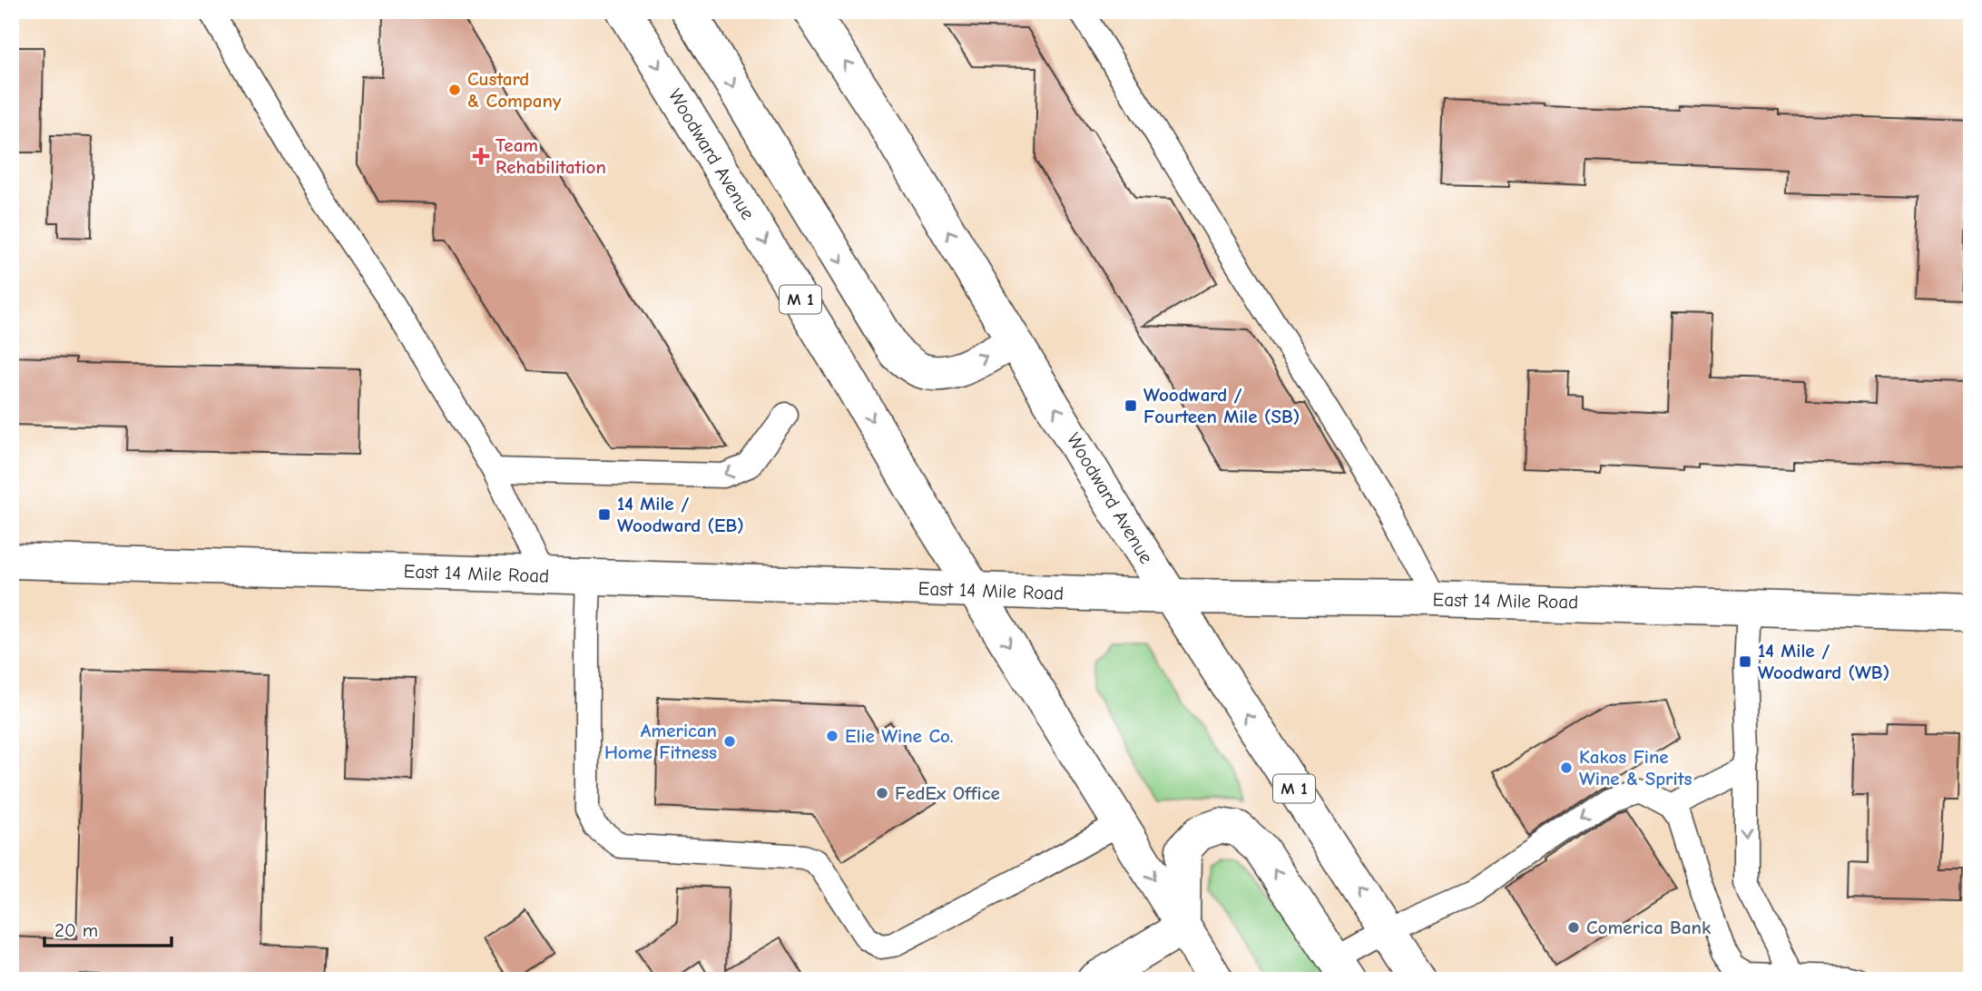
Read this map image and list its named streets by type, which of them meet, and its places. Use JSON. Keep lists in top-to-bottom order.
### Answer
{
  "streets": {
    "main road": ["Woodward Avenue", "M 1", "East 14 Mile Road"]
  },
  "crossings": [
    ["Woodward Avenue", "East 14 Mile Road"]
  ],
  "places": {
    "other": [
      "Custard & Company",
      "Elie Wine Co.",
      "American Home Fitness",
      "Kakos Fine Wine & Sprits",
      "FedEx Office",
      "Comerica Bank"
    ],
    "health": ["Team Rehabilitation"],
    "transit": ["Woodward / Fourteen Mile (SB)", "14 Mile / Woodward (EB)", "14 Mile / Woodward (WB)"]
  },
  "scale_bar": "20 m"
}
